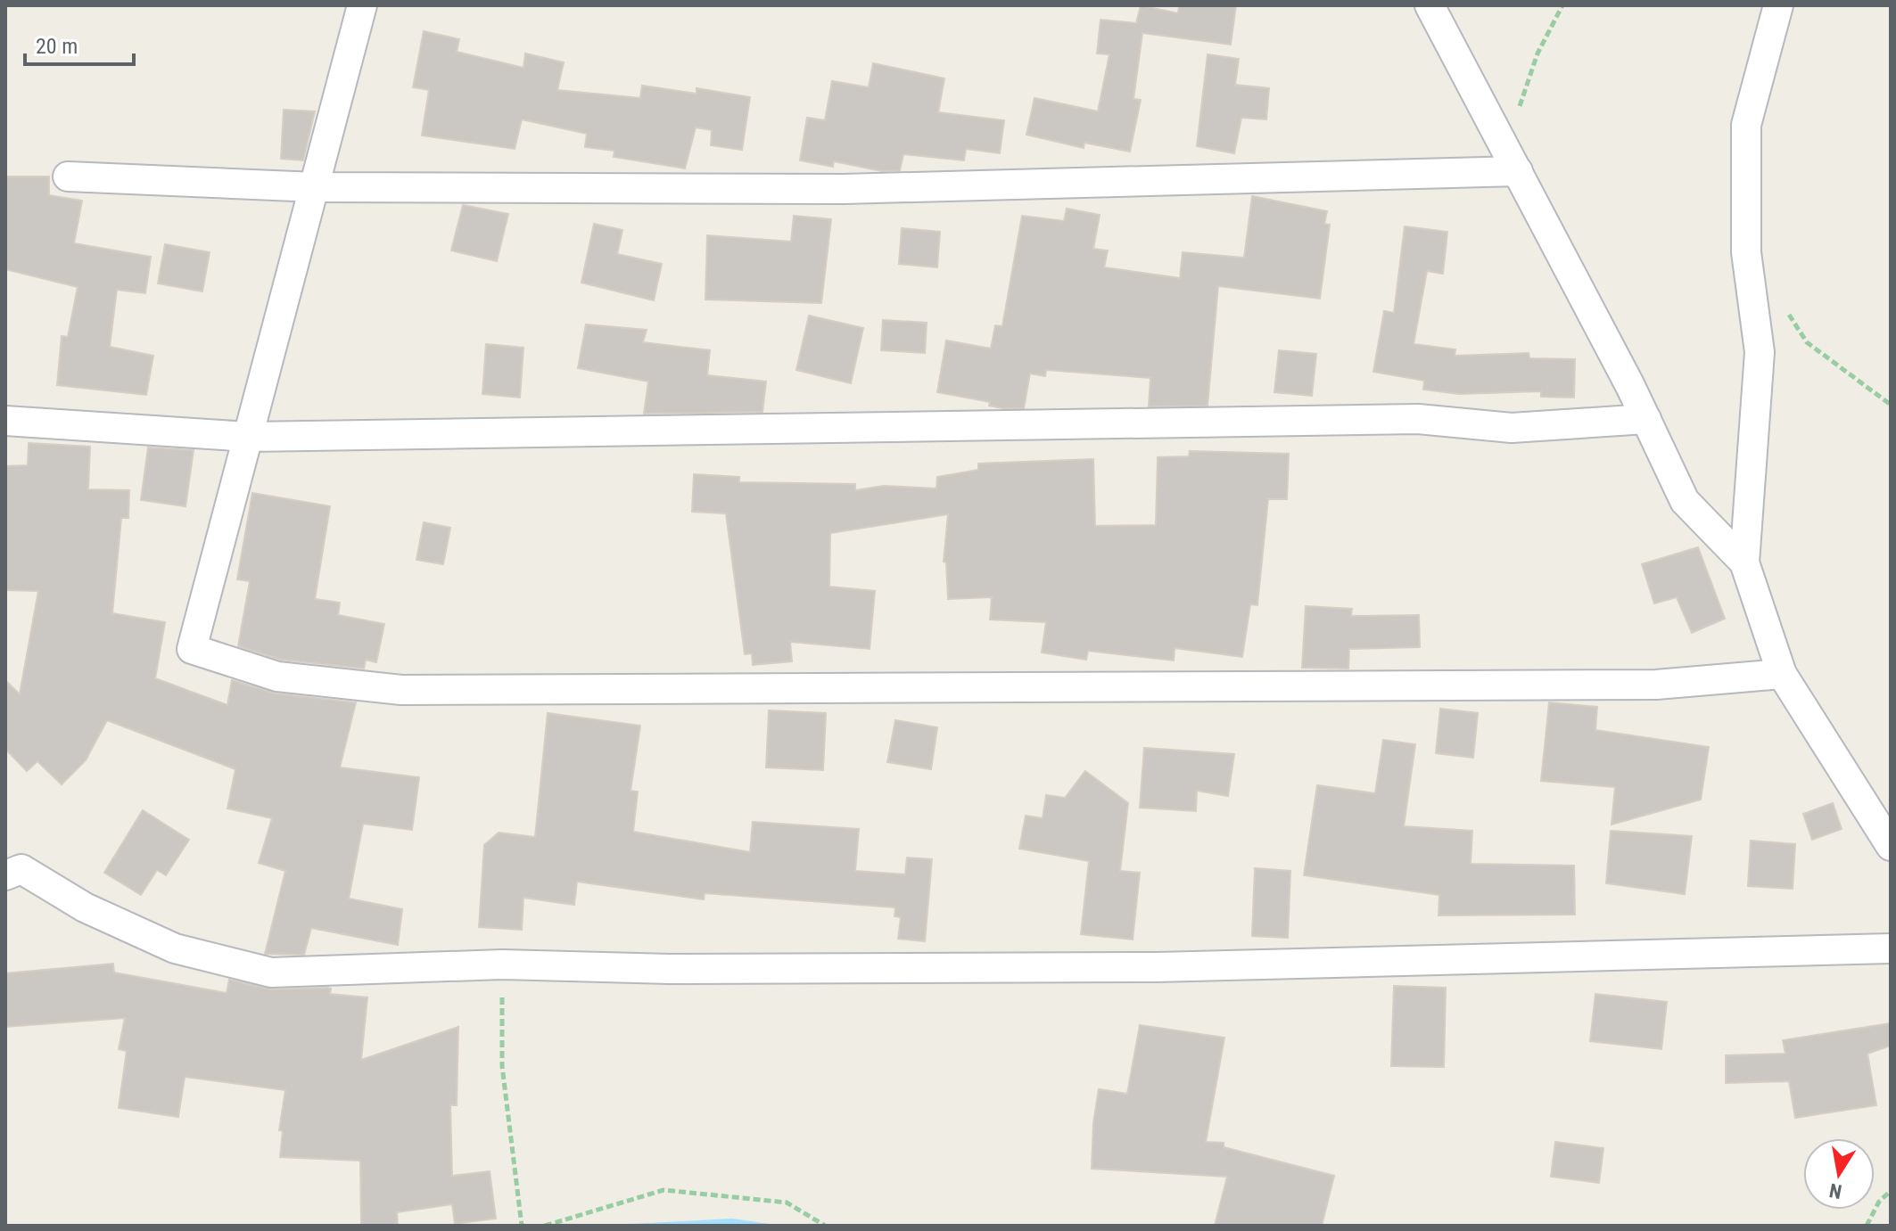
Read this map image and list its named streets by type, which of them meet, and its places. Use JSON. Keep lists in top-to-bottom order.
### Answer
{
  "scale_bar": "20 m",
  "north": "bottom"
}
